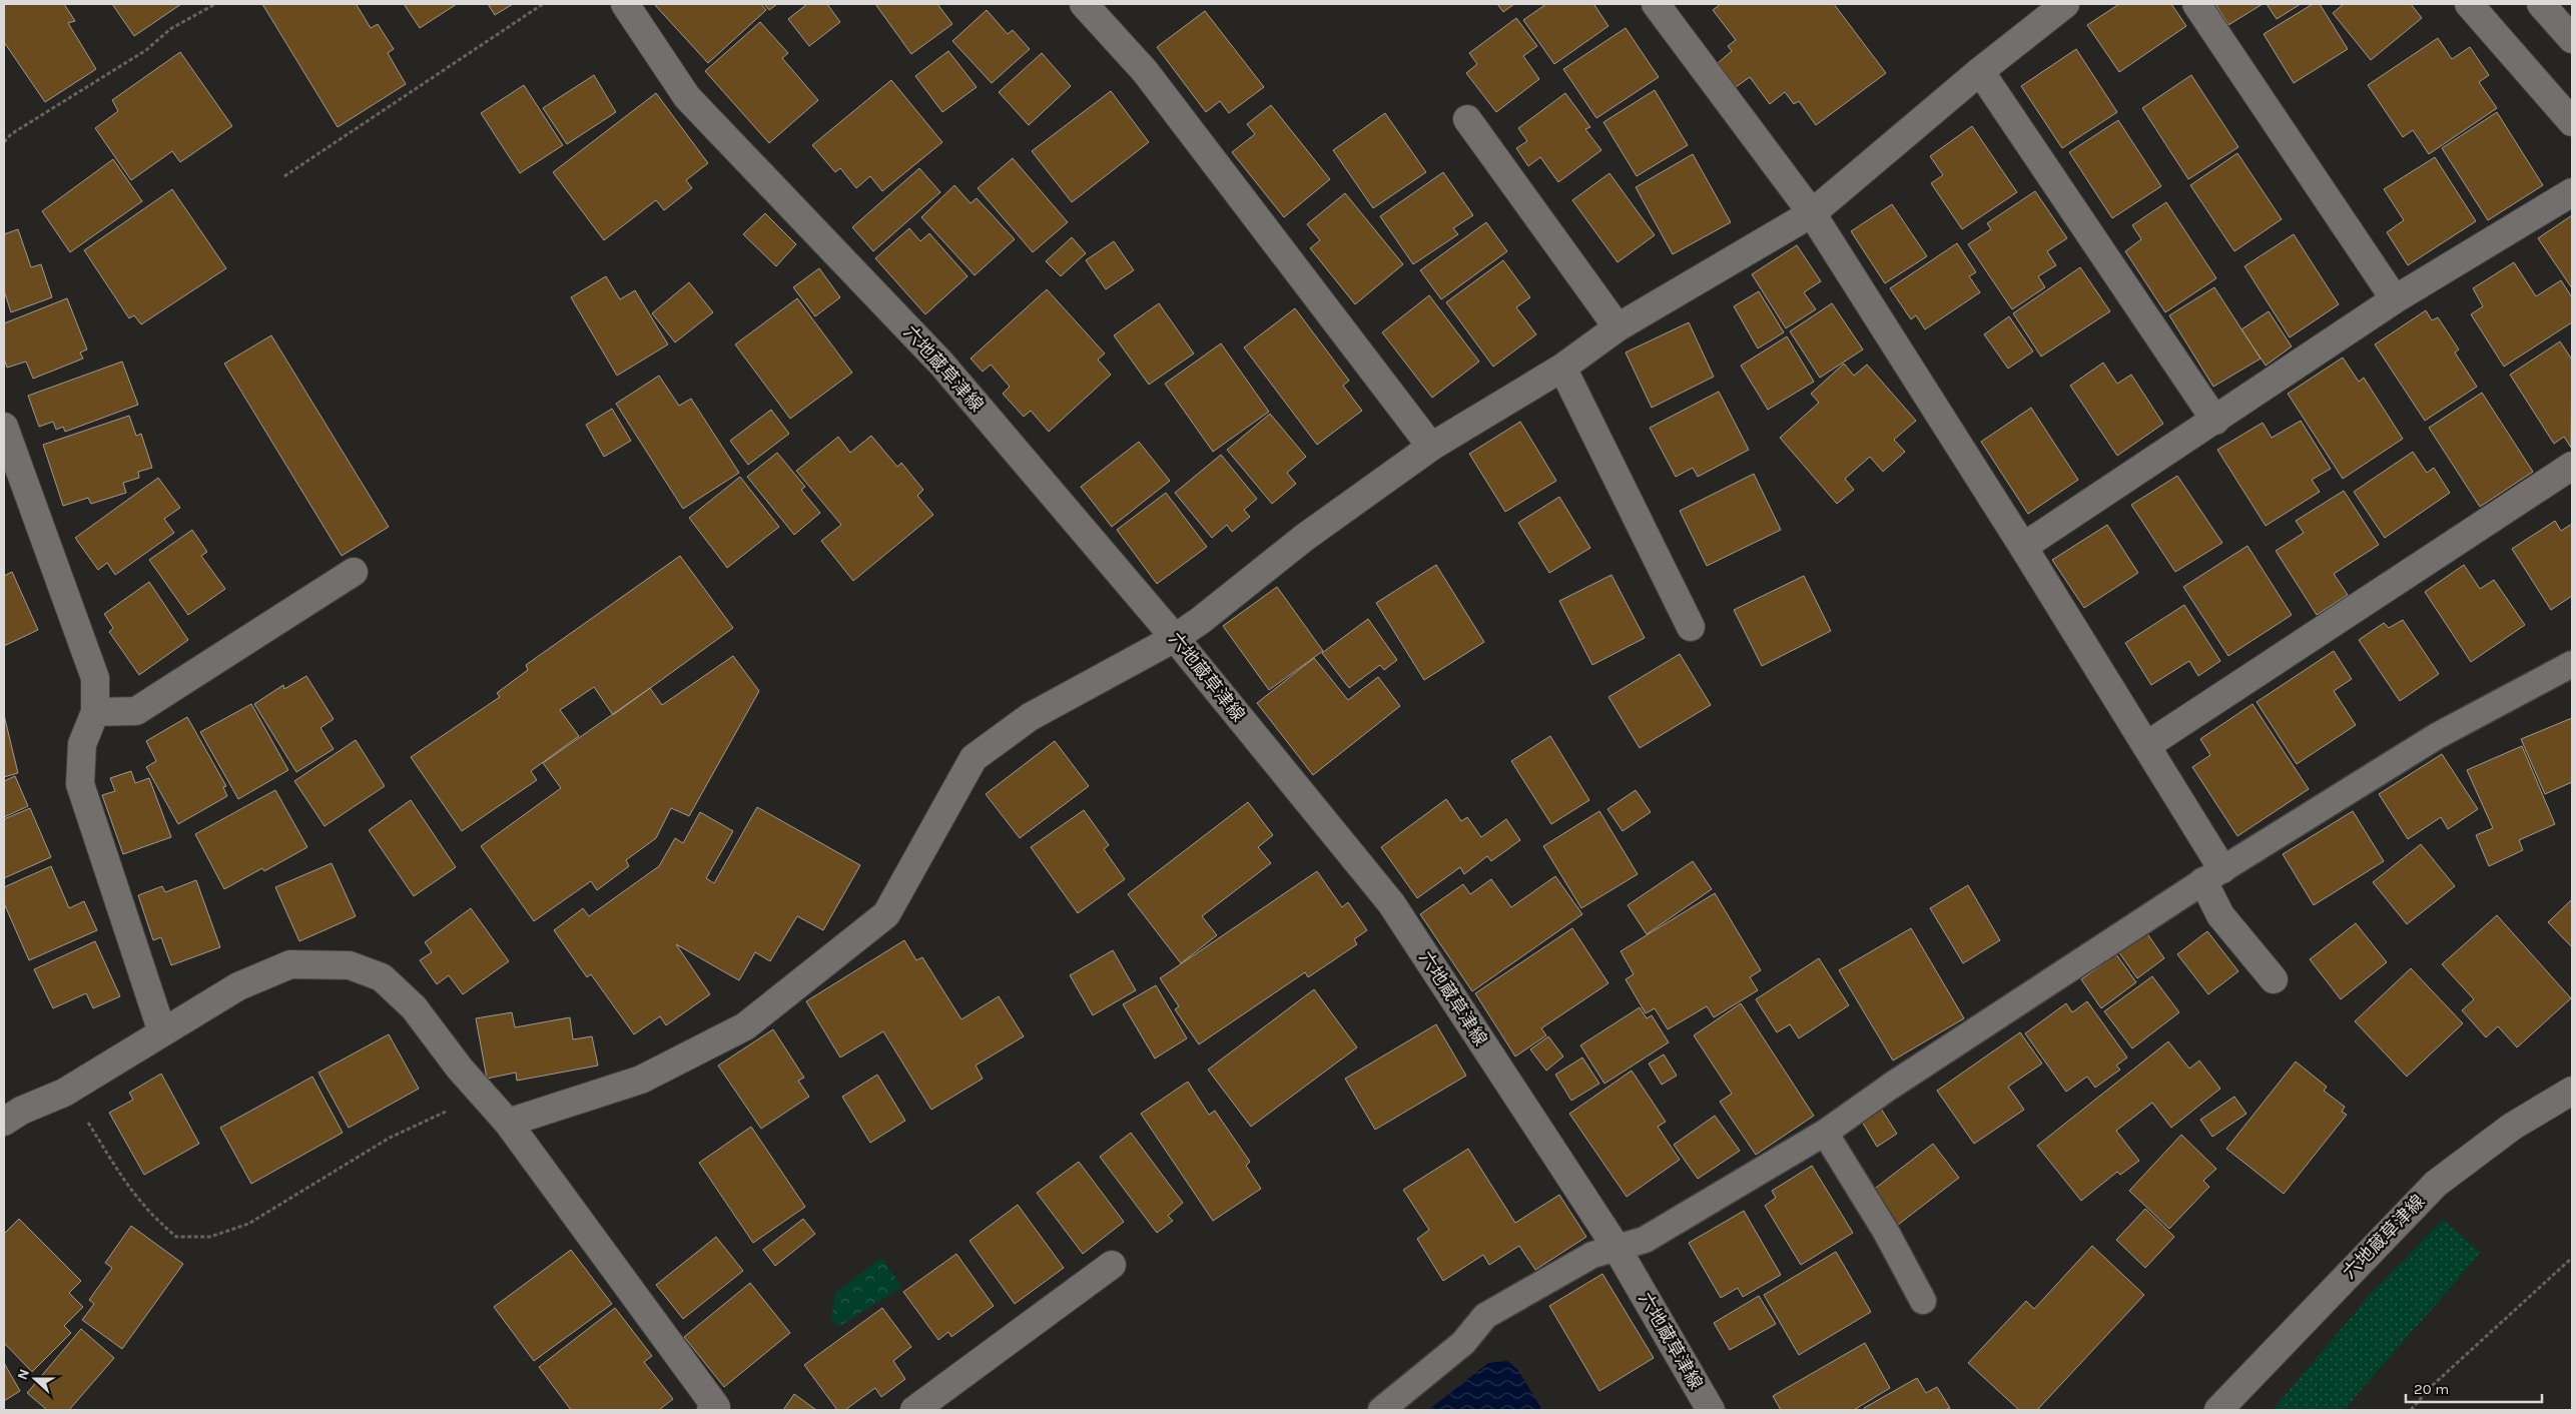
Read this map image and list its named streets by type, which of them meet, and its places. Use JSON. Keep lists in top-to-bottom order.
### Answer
{
  "streets": {
    "street": ["六地蔵草津線"]
  },
  "scale_bar": "20 m",
  "north": "left"
}
